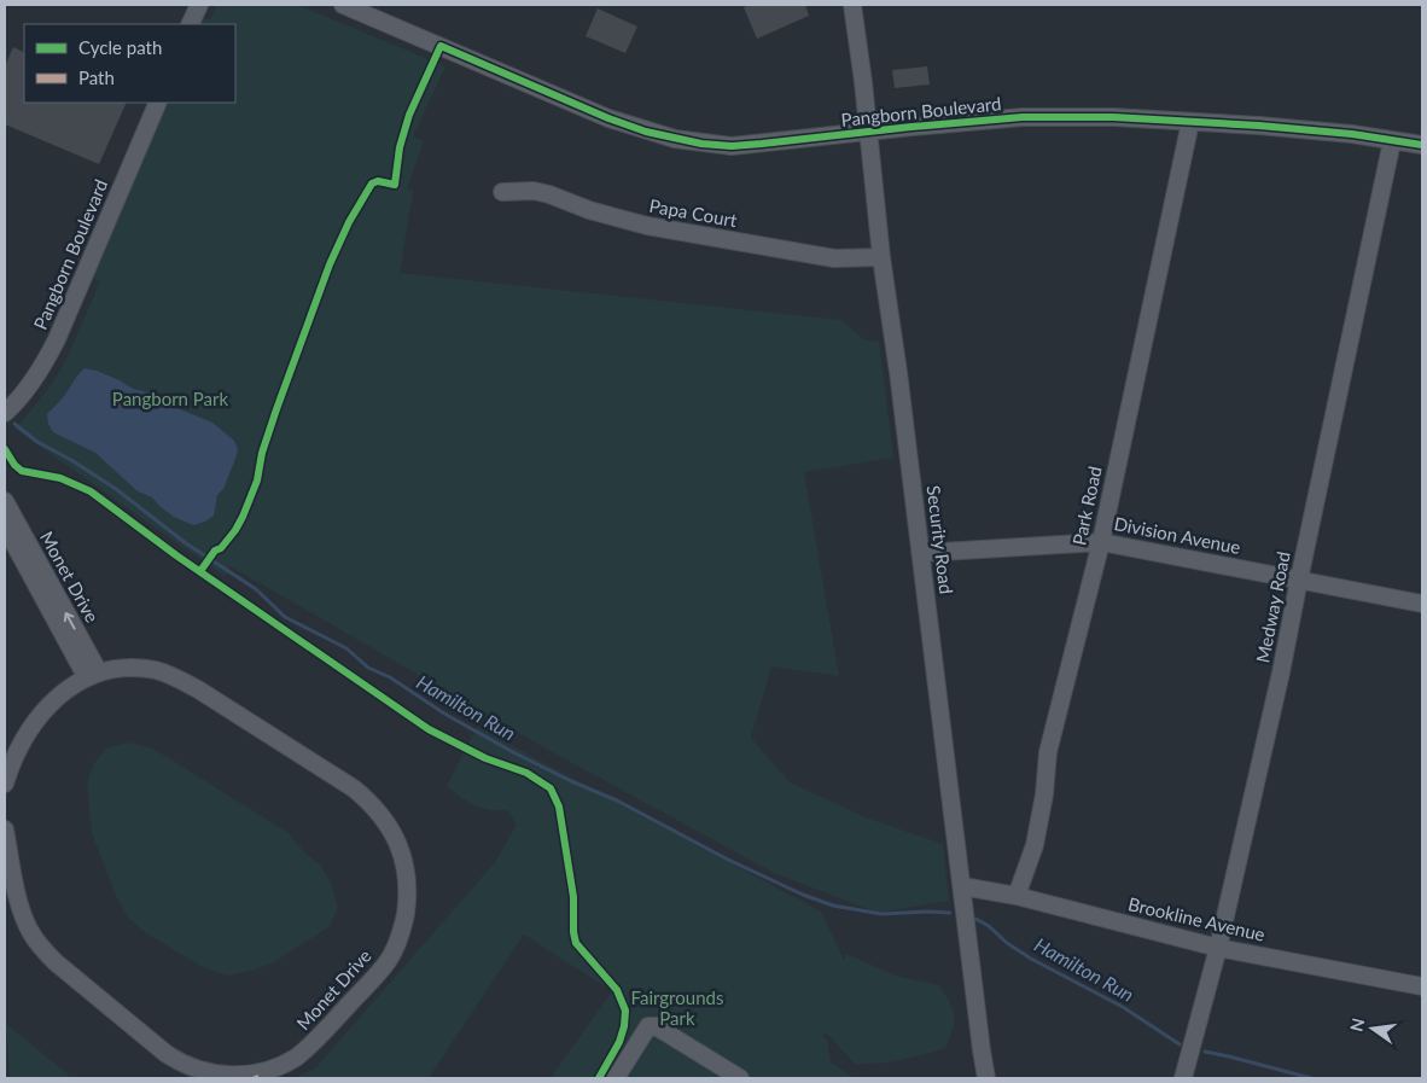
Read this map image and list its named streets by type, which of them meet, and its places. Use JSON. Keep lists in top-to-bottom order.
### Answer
{
  "streets": {
    "street": [
      "Pangborn Boulevard",
      "Papa Court",
      "Park Road",
      "Division Avenue",
      "Security Road",
      "Monet Drive",
      "Medway Road",
      "Brookline Avenue"
    ]
  },
  "crossings": [
    ["Pangborn Boulevard", "Park Road"],
    ["Pangborn Boulevard", "Security Road"],
    ["Pangborn Boulevard", "Medway Road"],
    ["Papa Court", "Security Road"],
    ["Park Road", "Division Avenue"],
    ["Park Road", "Brookline Avenue"],
    ["Division Avenue", "Security Road"],
    ["Division Avenue", "Medway Road"],
    ["Security Road", "Brookline Avenue"],
    ["Medway Road", "Brookline Avenue"]
  ],
  "water": ["Hamilton Run"],
  "parks": ["Pangborn Park", "Fairgrounds Park"],
  "legend": ["Cycle path", "Path"],
  "north": "left"
}
